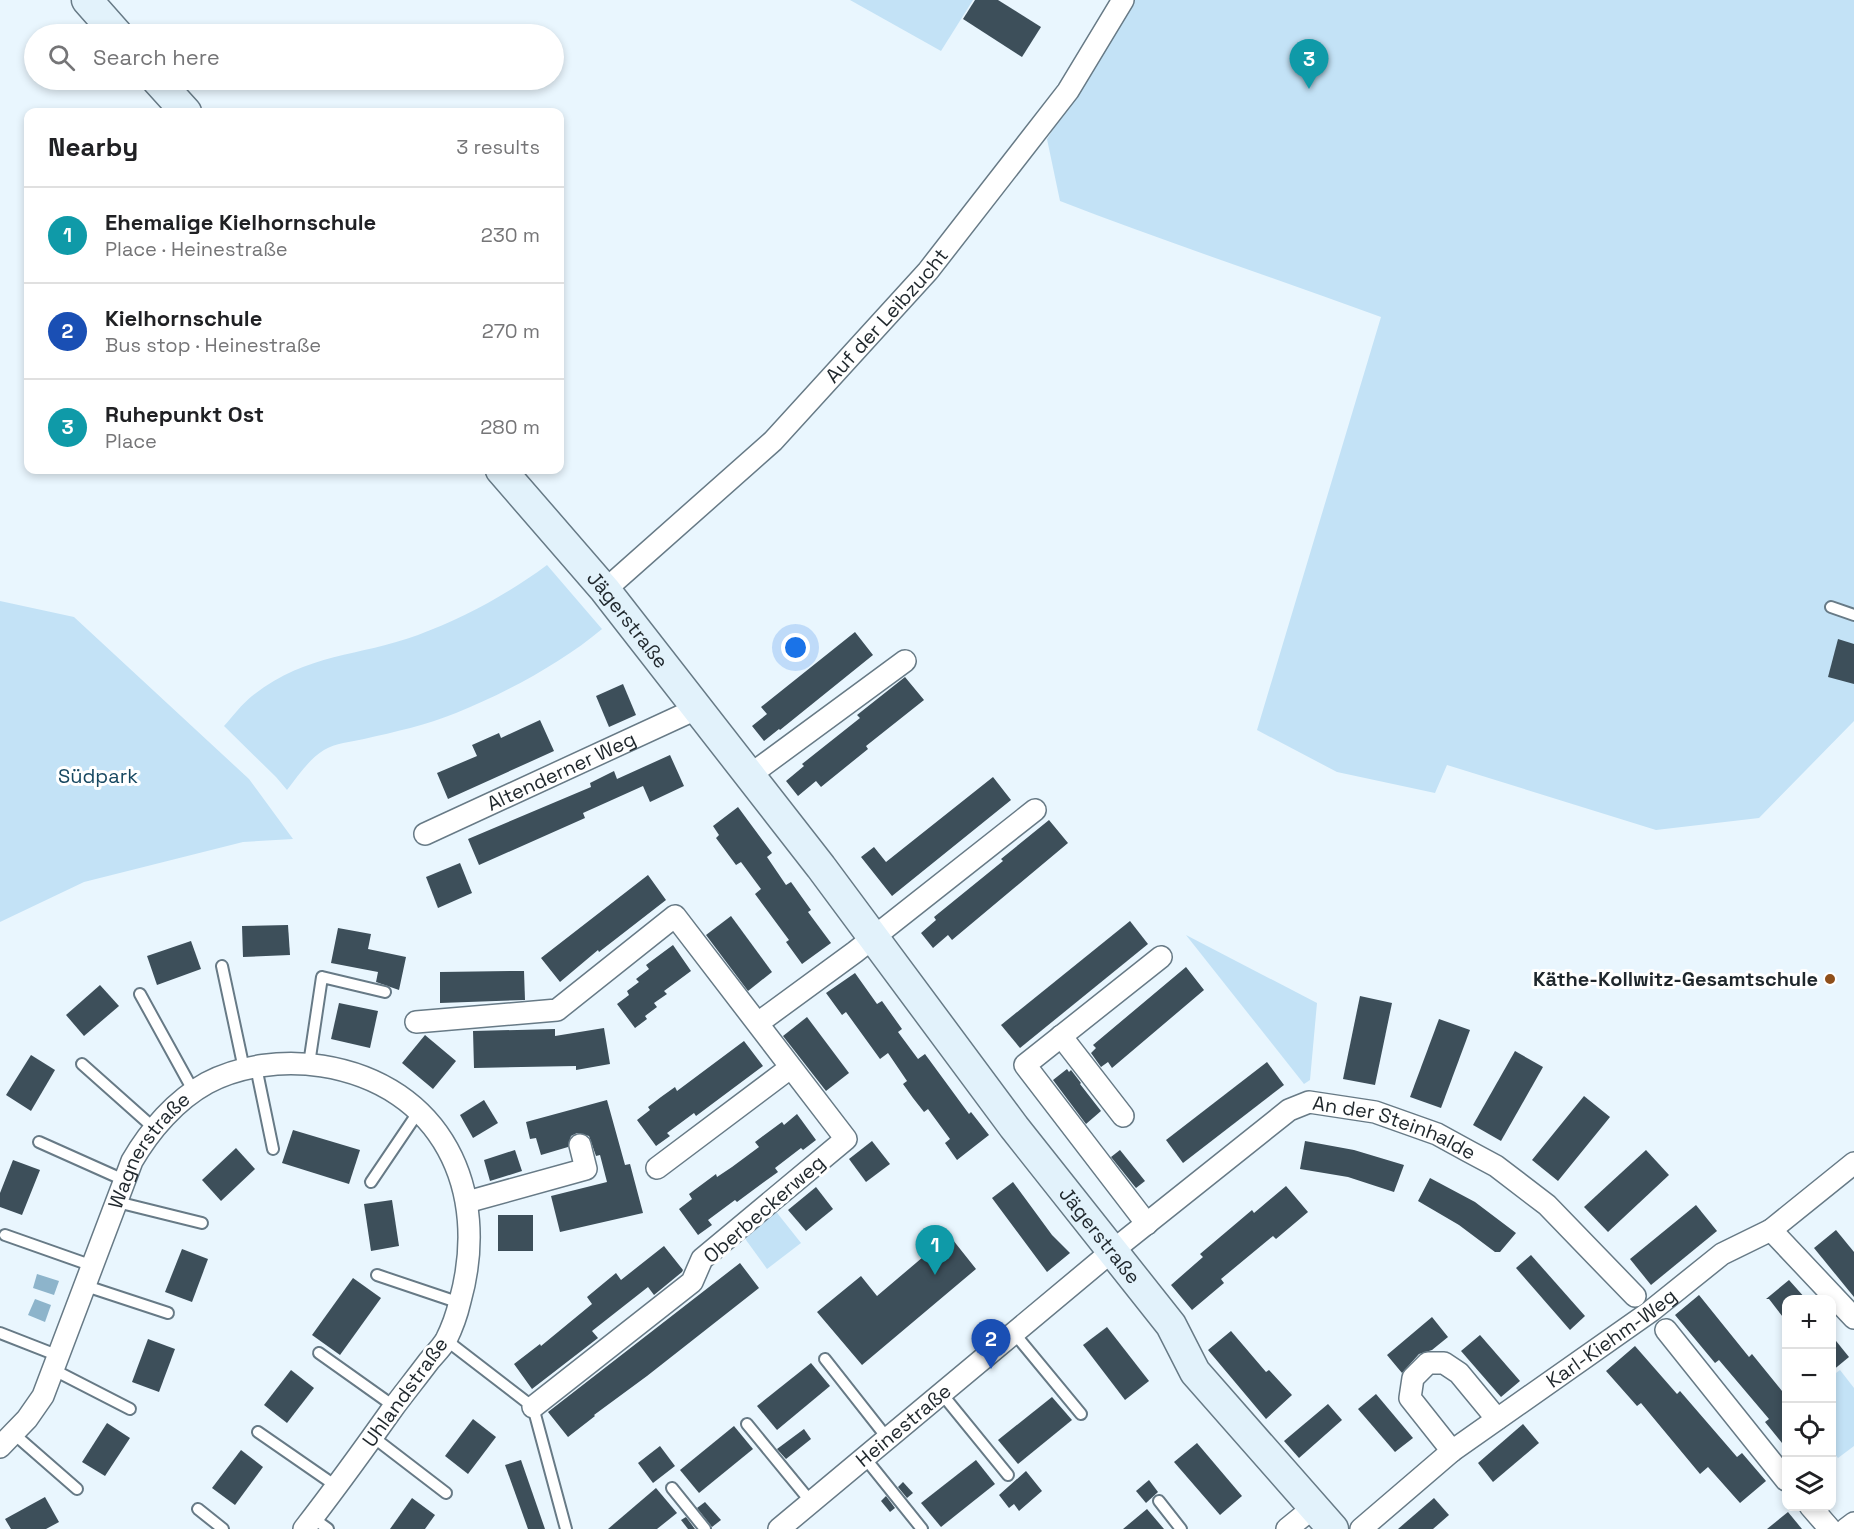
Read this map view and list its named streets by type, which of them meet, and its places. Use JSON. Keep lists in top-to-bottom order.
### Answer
{
  "streets": {
    "street": [
      "Auf der Leibzucht",
      "Jägerstraße",
      "Altenderner Weg",
      "An der Steinhalde",
      "Wagnerstraße",
      "Oberbeckerweg",
      "Karl-Kiehm-Weg",
      "Uhlandstraße",
      "Heinestraße"
    ]
  },
  "crossings": [
    ["Auf der Leibzucht", "Jägerstraße"],
    ["Jägerstraße", "Altenderner Weg"],
    ["Jägerstraße", "An der Steinhalde"],
    ["Jägerstraße", "Heinestraße"],
    ["An der Steinhalde", "Heinestraße"],
    ["Wagnerstraße", "Uhlandstraße"]
  ],
  "parks": ["Südpark"],
  "places": ["Käthe-Kollwitz-Gesamtschule"],
  "page": {
    "search": "Search here",
    "pins": ["3", "1", "2"],
    "heading": ["Nearby", "3 results"],
    "list": [
      {
        "mark": "1",
        "name": "Ehemalige Kielhornschule",
        "note": "Place · Heinestraße",
        "value": "230 m"
      },
      {
        "mark": "2",
        "name": "Kielhornschule",
        "note": "Bus stop · Heinestraße",
        "value": "270 m"
      },
      {
        "mark": "3",
        "name": "Ruhepunkt Ost",
        "note": "Place",
        "value": "280 m"
      }
    ],
    "map_buttons": ["+", "−"]
  }
}
